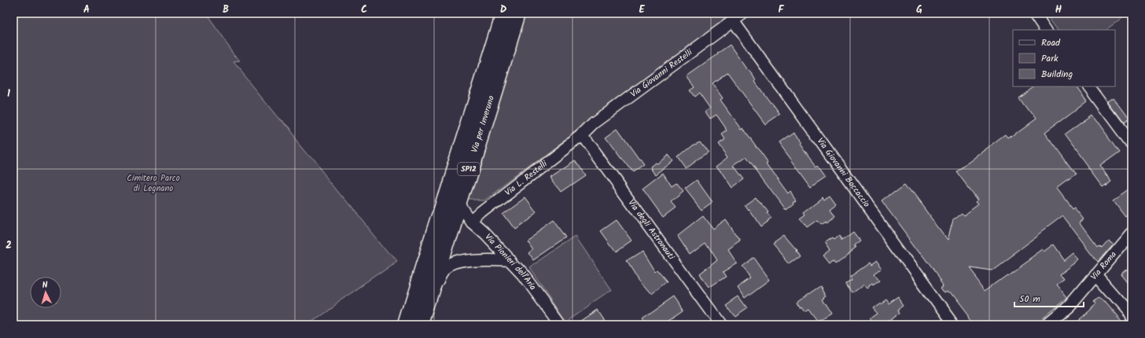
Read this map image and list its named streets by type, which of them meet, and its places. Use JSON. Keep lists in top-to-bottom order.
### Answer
{
  "streets": {
    "main road": ["Via per Inveruno", "SP12"],
    "street": [
      "Via Giovanni Restelli",
      "Via Giovanni Boccaccio",
      "Via L. Restelli",
      "Via degli Astronauti",
      "Via Pionieri dell'Aria",
      "Via Roma"
    ]
  },
  "crossings": [
    ["Via Giovanni Restelli", "Via Giovanni Boccaccio"],
    ["Via Giovanni Restelli", "Via L. Restelli"],
    ["Via Giovanni Restelli", "Via degli Astronauti"],
    ["Via per Inveruno", "Via Pionieri dell'Aria"],
    ["Via L. Restelli", "Via degli Astronauti"],
    ["Via L. Restelli", "Via Pionieri dell'Aria"]
  ],
  "parks": ["Cimitero Parco di Legnano"],
  "legend": ["Road", "Park", "Building"],
  "scale_bar": "50 m",
  "north": "top",
  "grid": {
    "columns": [
      "A",
      "B",
      "C",
      "D",
      "E",
      "F",
      "G",
      "H"
    ],
    "rows": ["1", "2"]
  }
}
